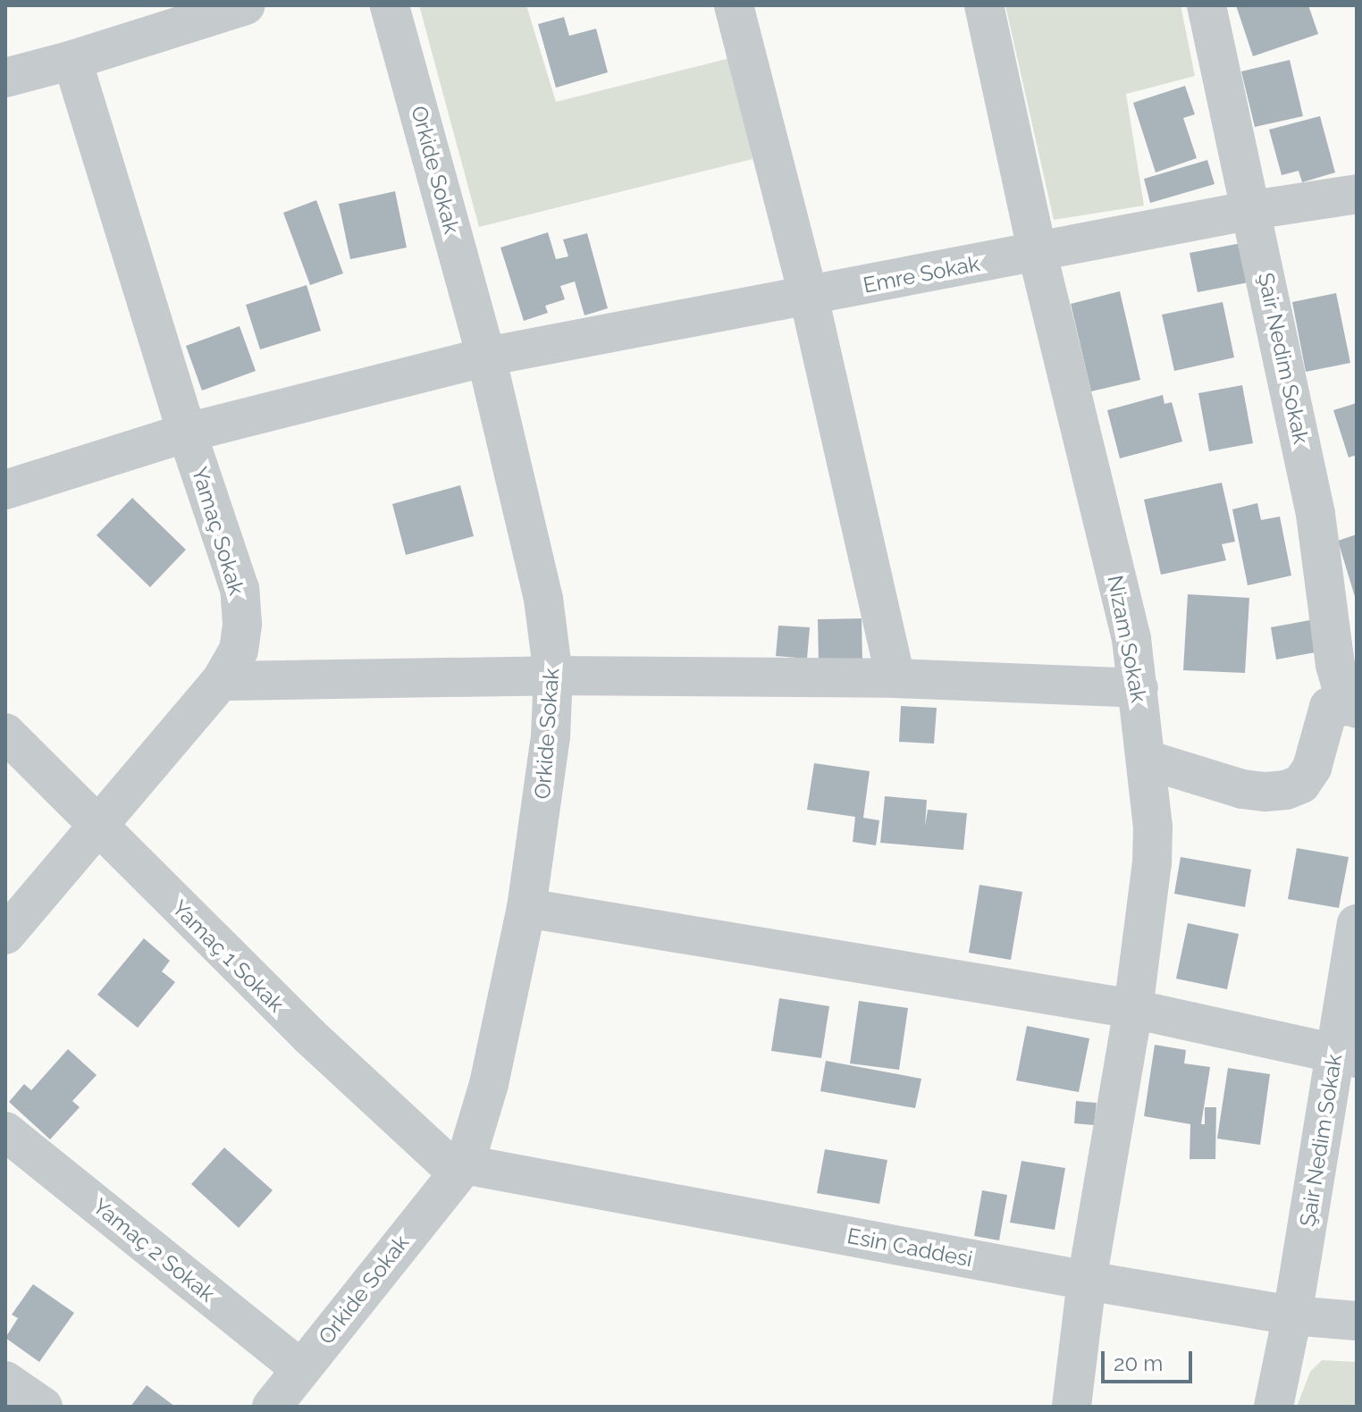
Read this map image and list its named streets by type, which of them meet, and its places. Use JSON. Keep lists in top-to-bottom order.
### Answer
{
  "streets": {
    "street": [
      "Orkide Sokak",
      "Emre Sokak",
      "Şair Nedim Sokak",
      "Yamaç Sokak",
      "Nizam Sokak",
      "Yamaç 1 Sokak",
      "Esin Caddesi",
      "Yamaç 2 Sokak"
    ]
  },
  "crossings": [
    ["Orkide Sokak", "Emre Sokak"],
    ["Orkide Sokak", "Yamaç 1 Sokak"],
    ["Orkide Sokak", "Esin Caddesi"],
    ["Orkide Sokak", "Yamaç 2 Sokak"],
    ["Emre Sokak", "Şair Nedim Sokak"],
    ["Emre Sokak", "Yamaç Sokak"],
    ["Emre Sokak", "Nizam Sokak"],
    ["Şair Nedim Sokak", "Esin Caddesi"],
    ["Yamaç Sokak", "Yamaç 1 Sokak"],
    ["Nizam Sokak", "Esin Caddesi"],
    ["Yamaç 1 Sokak", "Esin Caddesi"]
  ],
  "scale_bar": "20 m"
}
